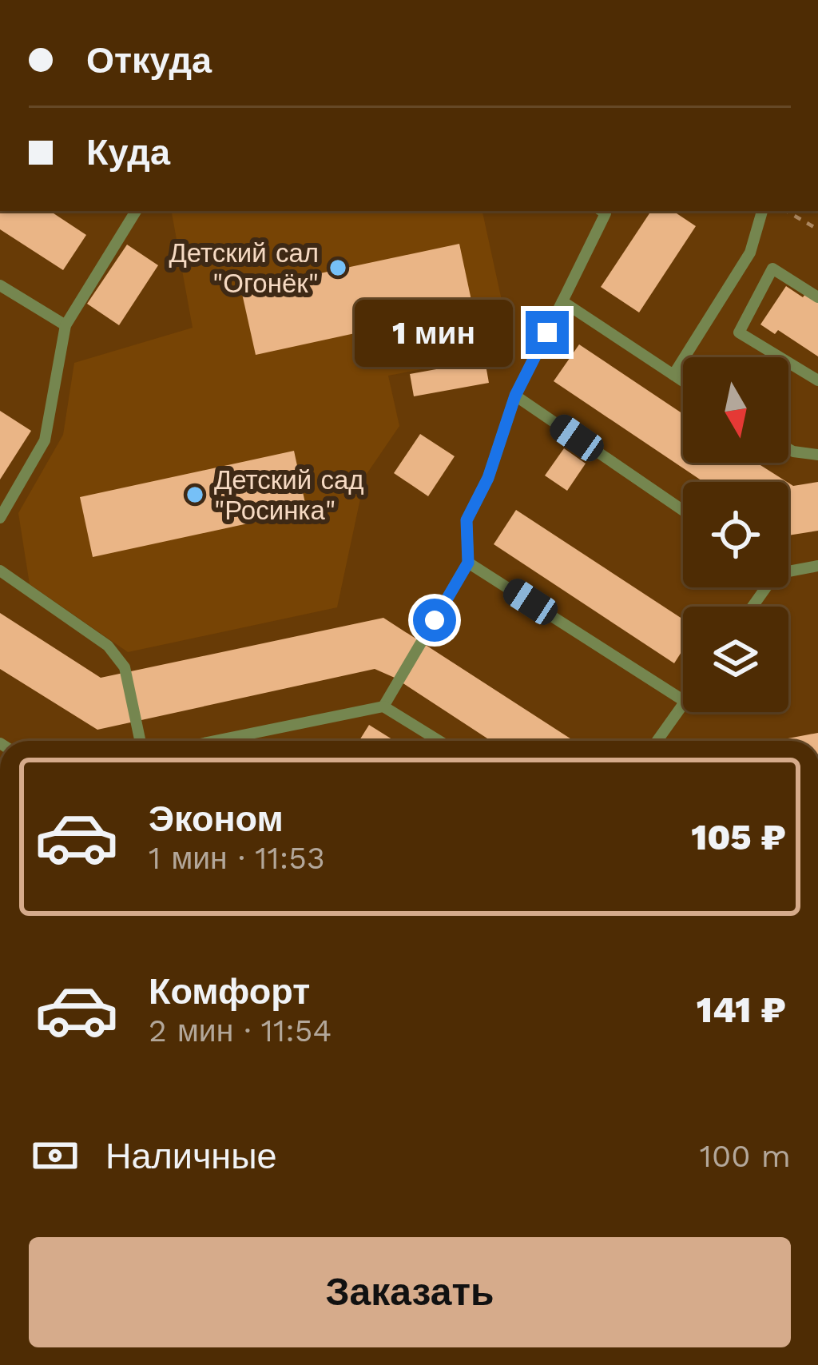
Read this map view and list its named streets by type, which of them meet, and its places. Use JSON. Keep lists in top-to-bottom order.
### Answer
{
  "places": ["Детский сал \"Огонёк\"", "Детский сад \"Росинка\""],
  "north": "bottom",
  "page": {
    "banner": ["Откуда", "Куда"],
    "bubble": "1 мин",
    "list": [
      {
        "name": "Эконом",
        "note": "1 мин · 11:53",
        "value": "105 ₽"
      },
      {
        "name": "Комфорт",
        "note": "2 мин · 11:54",
        "value": "141 ₽"
      }
    ],
    "pay": ["Наличные", "100 m"],
    "buttons": "Заказать"
  }
}
